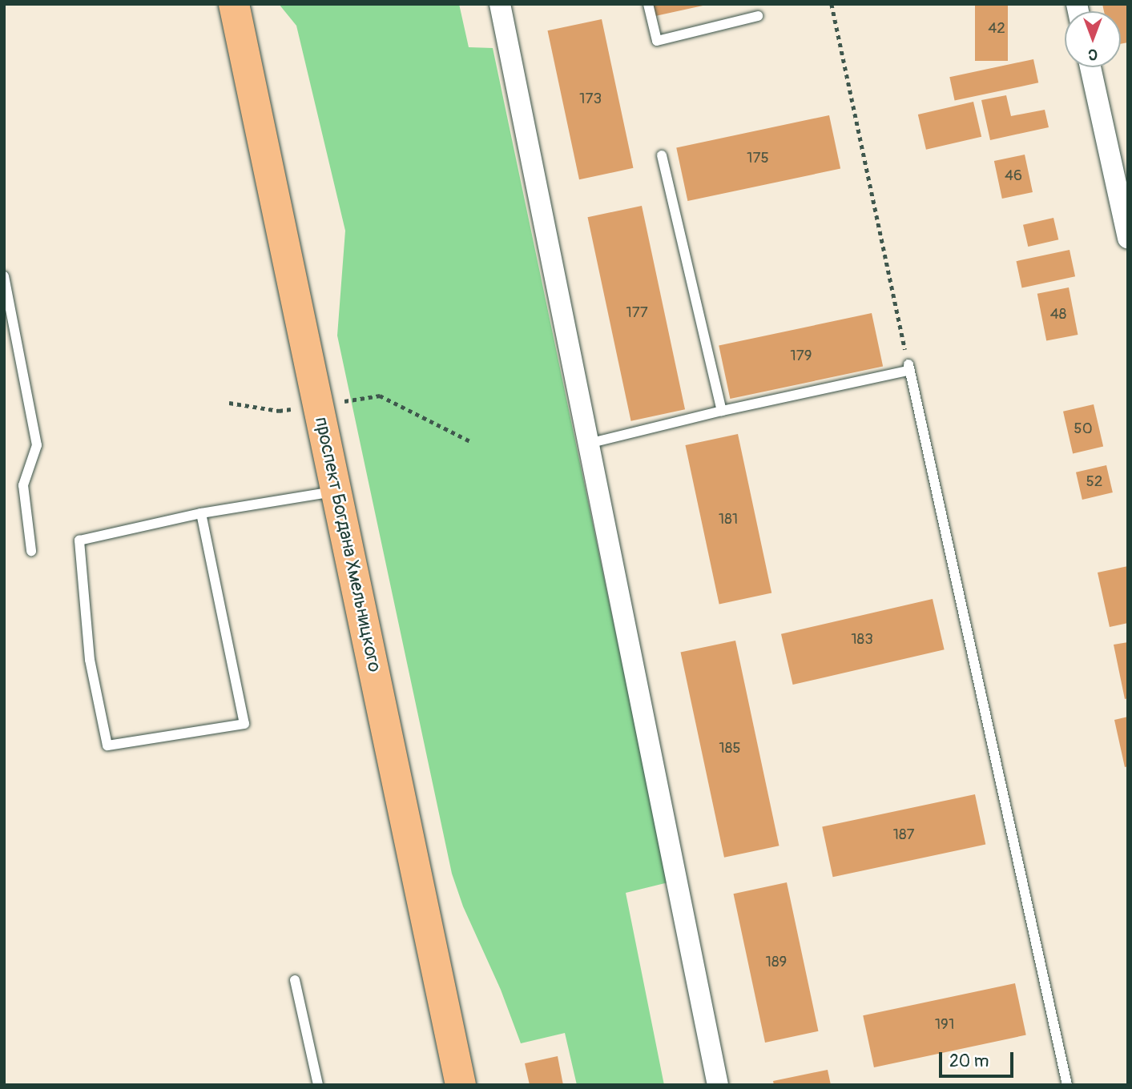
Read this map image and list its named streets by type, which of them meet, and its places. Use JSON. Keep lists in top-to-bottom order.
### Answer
{
  "streets": {
    "main road": ["проспект Богдана Хмельницкого"]
  },
  "house_numbers": [
    "42",
    "173",
    "175",
    "46",
    "177",
    "48",
    "179",
    "50",
    "52",
    "181",
    "183",
    "185",
    "187",
    "189",
    "191"
  ],
  "scale_bar": "20 m",
  "north": "bottom"
}
